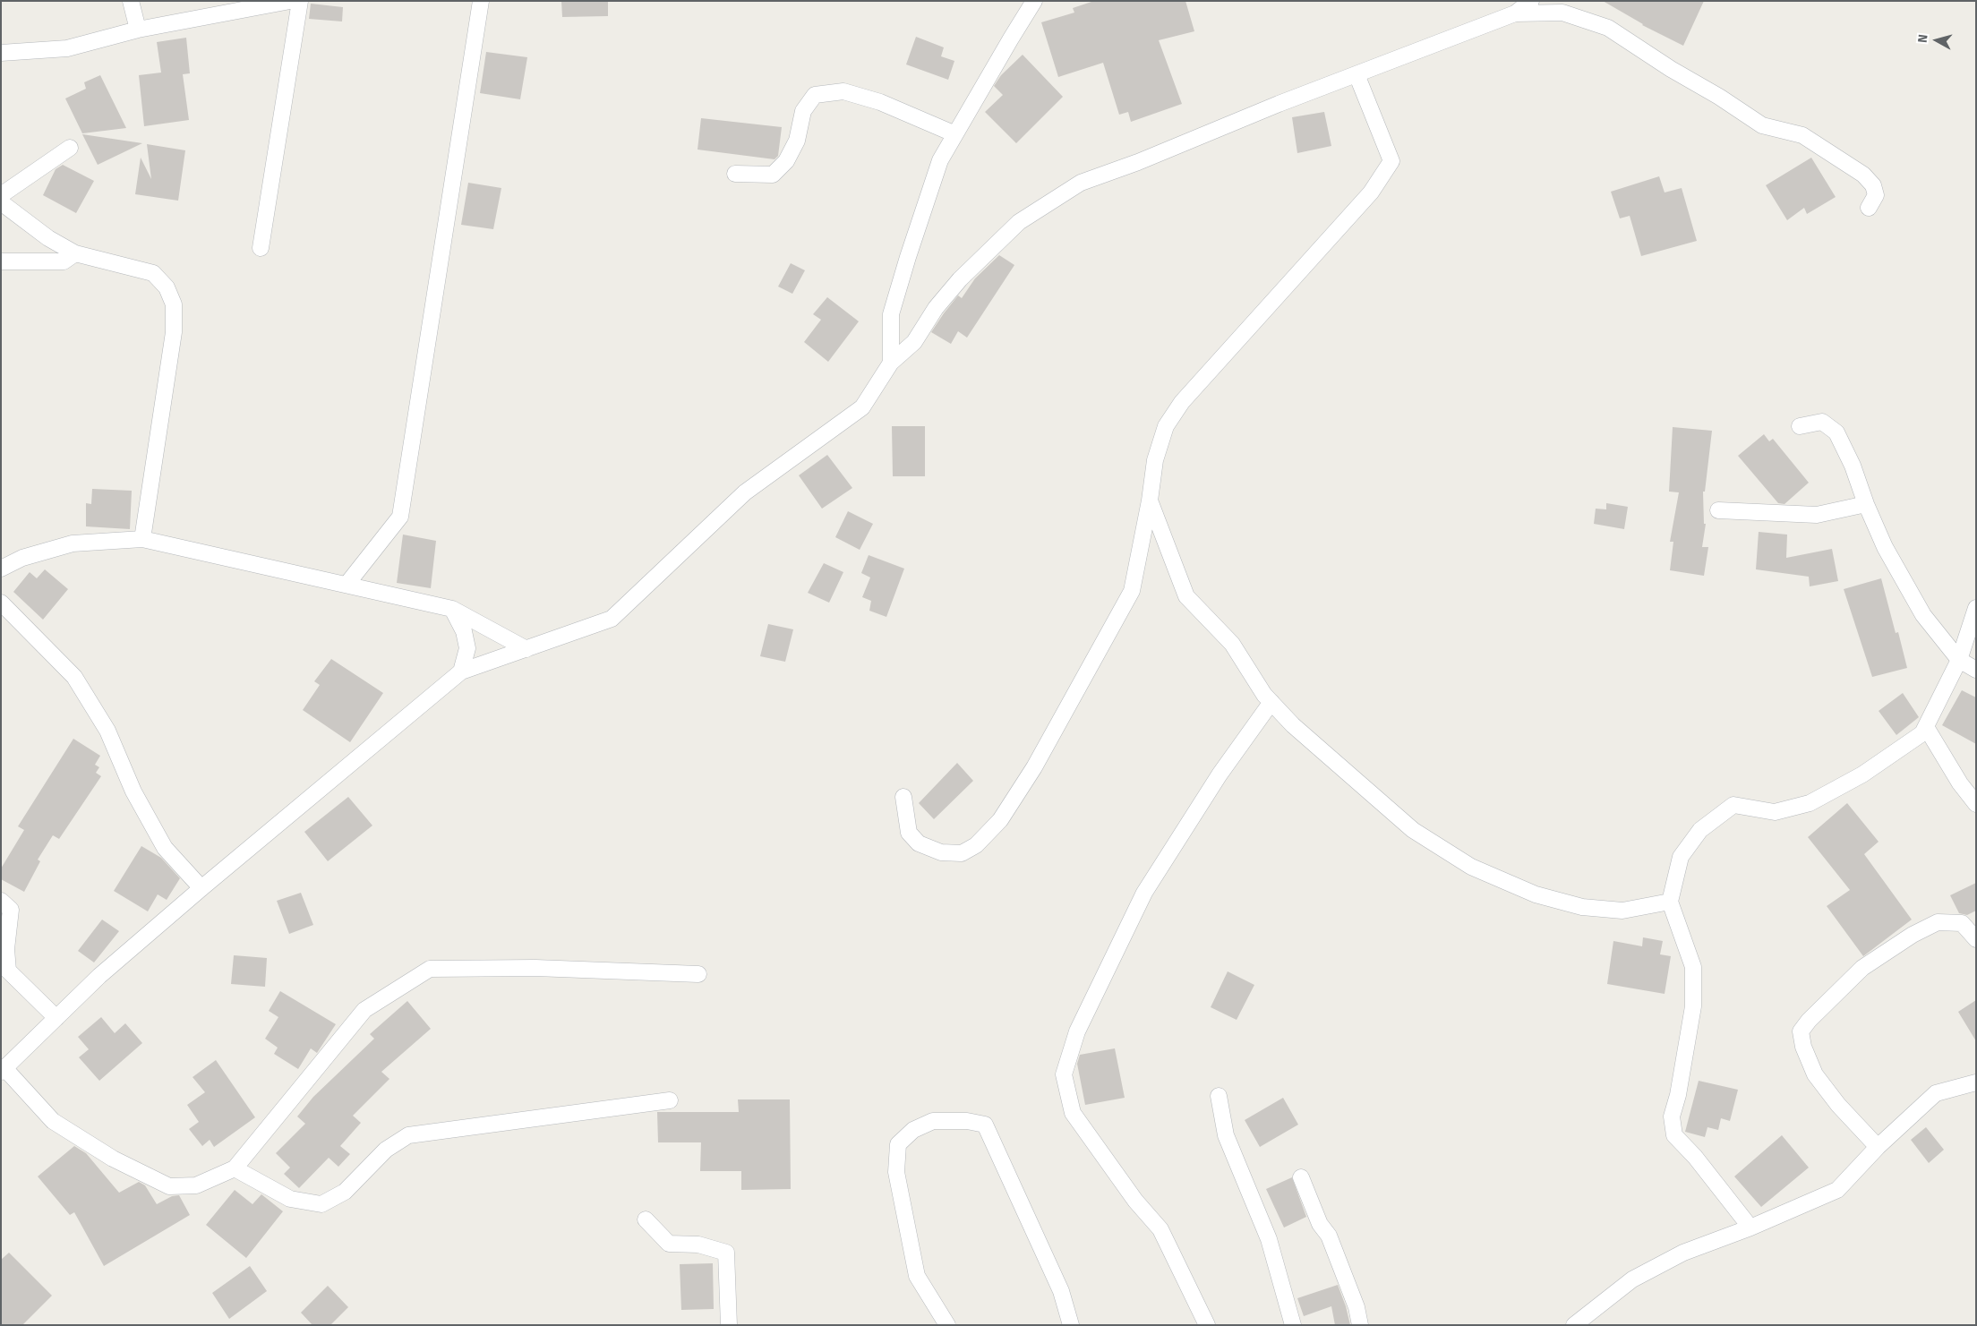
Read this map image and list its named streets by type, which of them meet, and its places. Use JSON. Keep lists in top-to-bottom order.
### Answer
{
  "north": "left"
}
